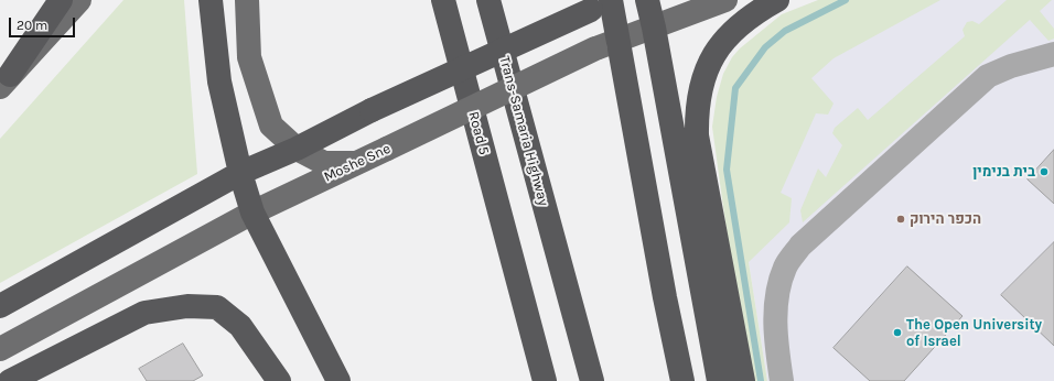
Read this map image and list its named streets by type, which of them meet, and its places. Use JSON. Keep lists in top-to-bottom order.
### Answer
{
  "streets": {
    "highway": ["Road 5"],
    "main road": ["Moshe Sne"]
  },
  "places": ["בית בנימין", "הכפר הירוק", "The Open University of Israel"],
  "scale_bar": "20 m"
}
